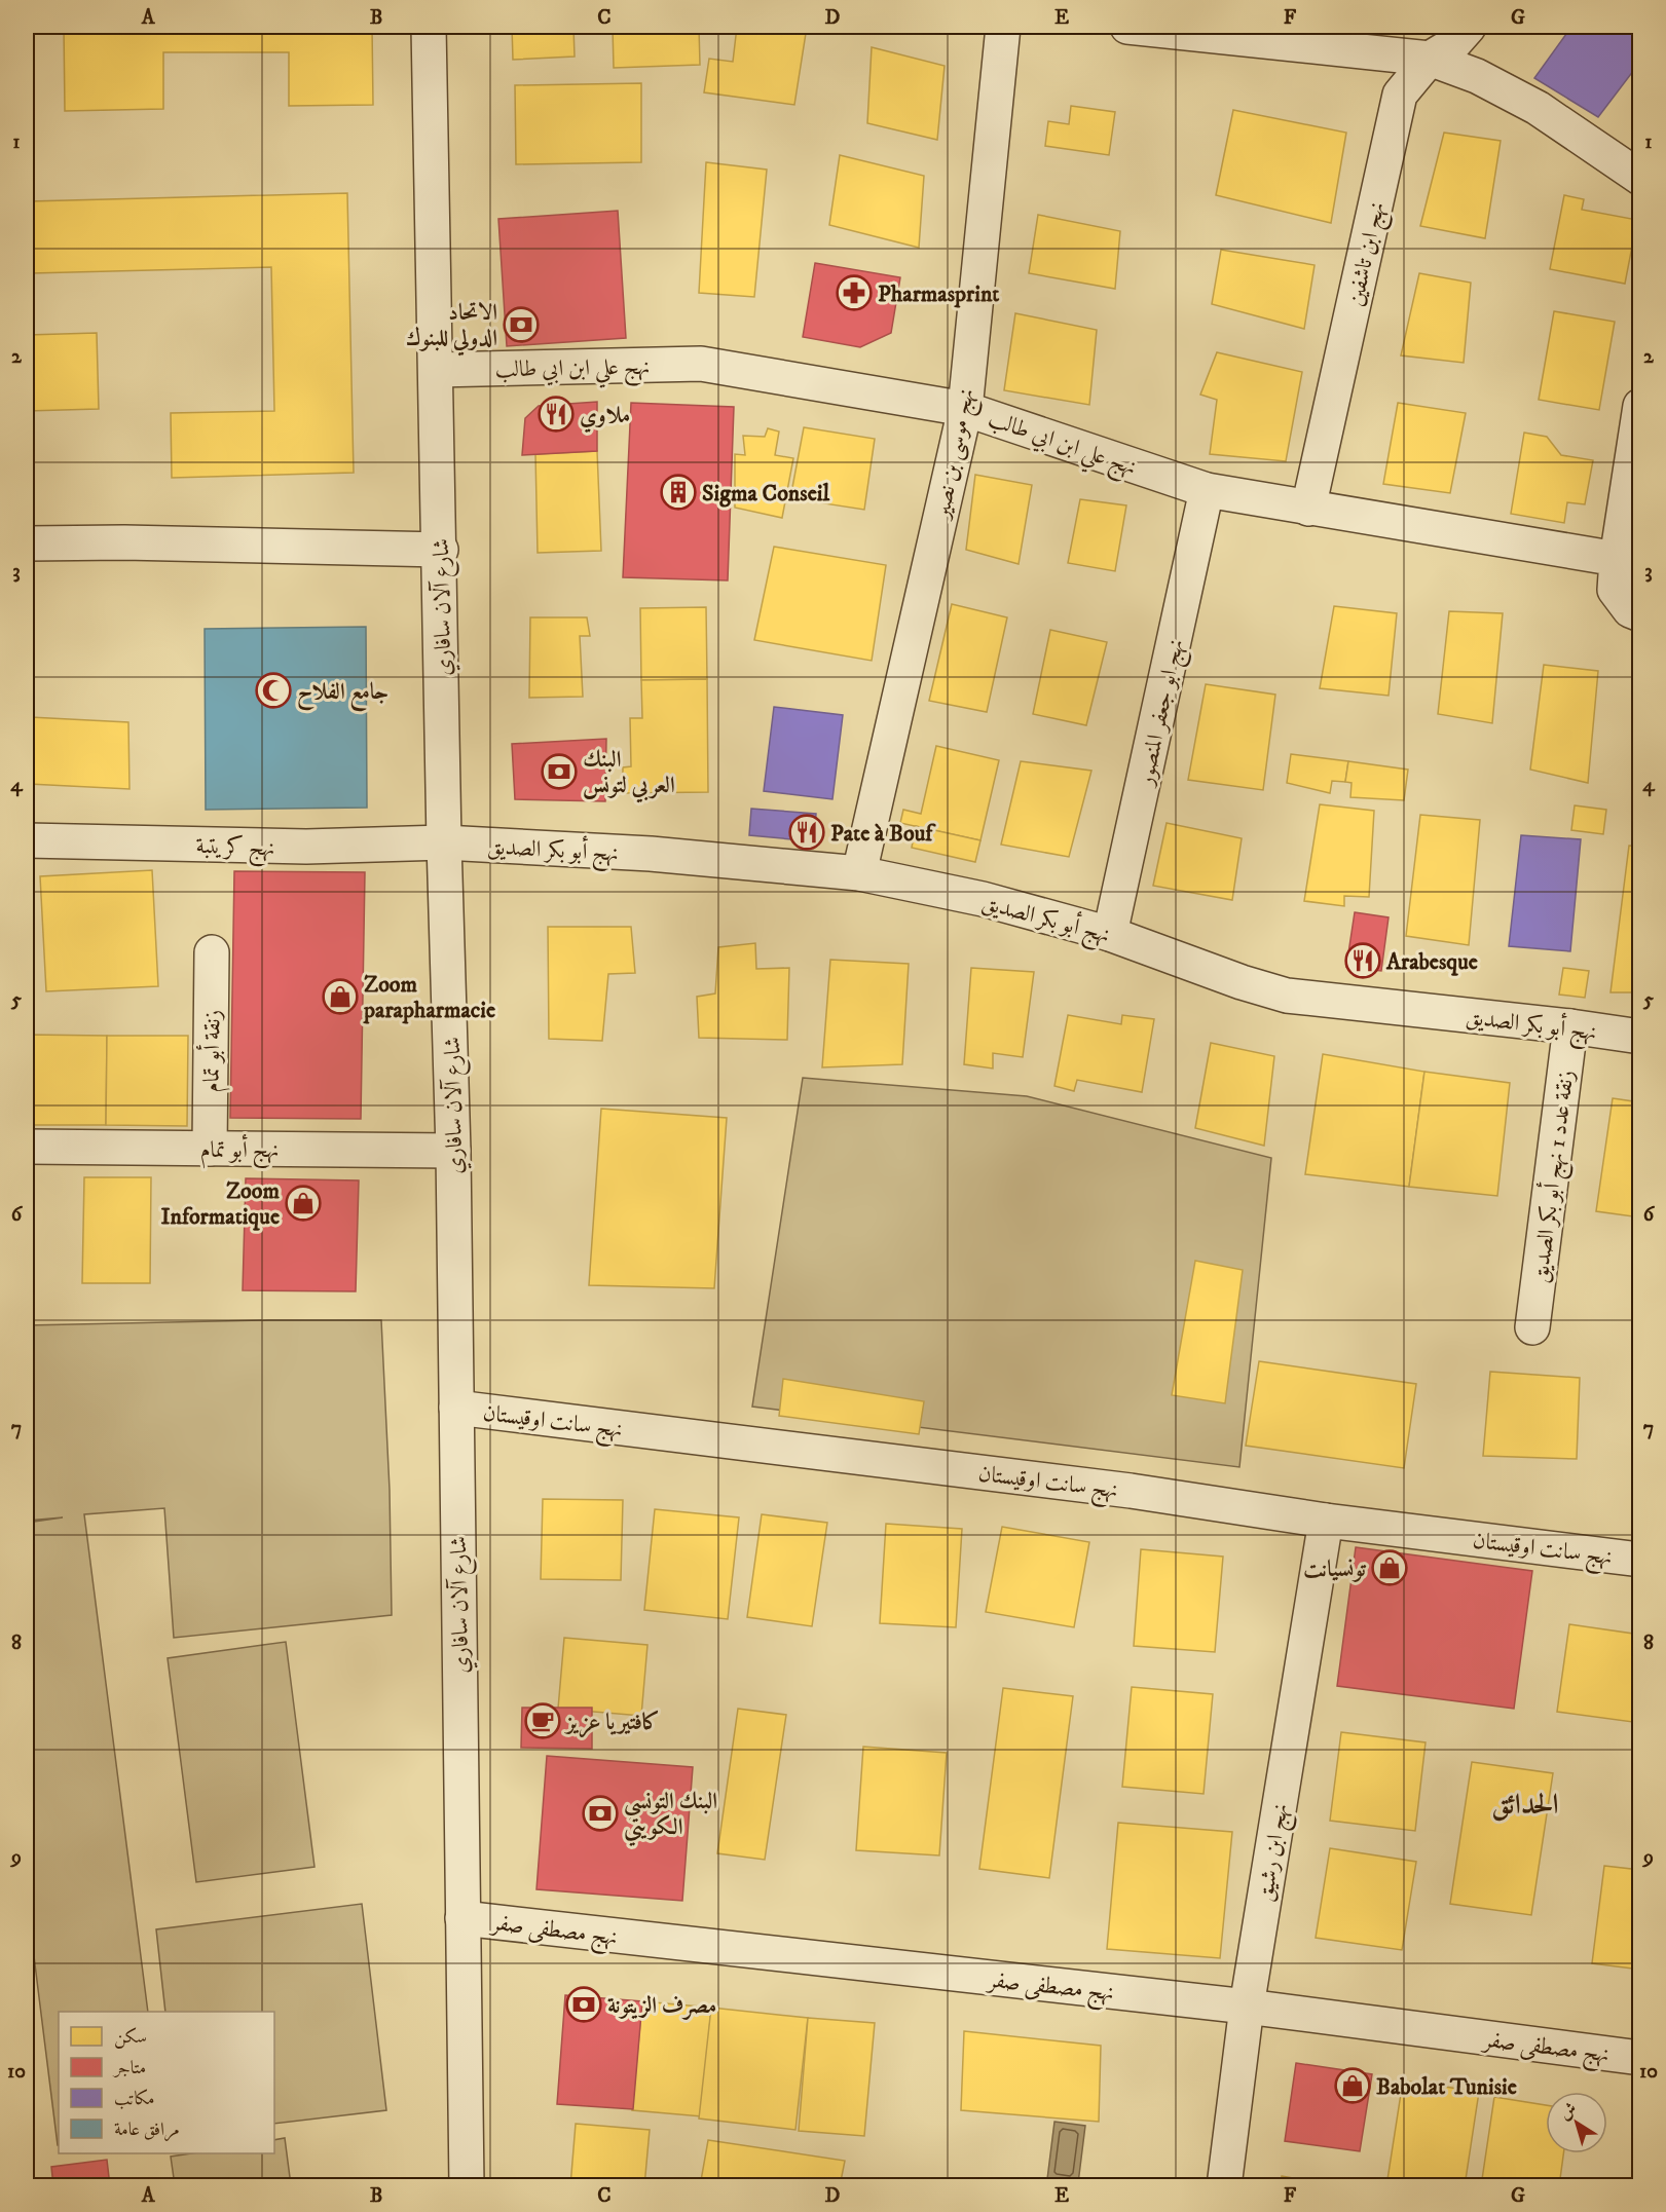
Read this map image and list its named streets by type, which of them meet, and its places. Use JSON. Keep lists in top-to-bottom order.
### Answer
{
  "streets": {
    "street": [
      "نهج ابن تاشفين",
      "نهج علي ابن ابي طالب",
      "نهج موسى بن نصير",
      "شارع آلان سافاري",
      "نهج ابو جعفر المنصور",
      "نهج كريتبة",
      "نهج أبو بكر الصديق",
      "زنقة أبو تمام",
      "نهج أبو تمام",
      "زنقة عدد 1 نهج أبو بكر الصديق",
      "نهج سانت اوقيستان",
      "نهج ابن رشيق",
      "نهج مصطفى صفر"
    ]
  },
  "crossings": [
    ["نهج ابن تاشفين", "نهج علي ابن ابي طالب"],
    ["نهج علي ابن ابي طالب", "نهج موسى بن نصير"],
    ["نهج علي ابن ابي طالب", "شارع آلان سافاري"],
    ["نهج علي ابن ابي طالب", "نهج ابو جعفر المنصور"],
    ["نهج موسى بن نصير", "نهج أبو بكر الصديق"],
    ["شارع آلان سافاري", "نهج كريتبة"],
    ["شارع آلان سافاري", "نهج أبو بكر الصديق"],
    ["شارع آلان سافاري", "نهج أبو تمام"],
    ["شارع آلان سافاري", "نهج سانت اوقيستان"],
    ["شارع آلان سافاري", "نهج مصطفى صفر"],
    ["نهج ابو جعفر المنصور", "نهج أبو بكر الصديق"],
    ["نهج كريتبة", "نهج أبو بكر الصديق"],
    ["نهج أبو بكر الصديق", "زنقة عدد 1 نهج أبو بكر الصديق"],
    ["زنقة أبو تمام", "نهج أبو تمام"],
    ["نهج سانت اوقيستان", "نهج ابن رشيق"],
    ["نهج ابن رشيق", "نهج مصطفى صفر"]
  ],
  "districts": ["الحدائق"],
  "places": {
    "pharmacy": ["Pharmasprint"],
    "bank": [
      "الاتحاد الدولي للبنوك",
      "البنك العربي لتونس",
      "البنك التونسي الكويتي",
      "مصرف الزيتونة"
    ],
    "restaurant": ["ملاوي", "Pate à Bouf", "Arabesque"],
    "building": ["Sigma Conseil"],
    "mosque": ["جامع الفلاح"],
    "shop": [
      "Zoom parapharmacie",
      "Zoom Informatique",
      "تونسيانت",
      "Babolat Tunisie"
    ],
    "cafe": ["كافتيريا عزيز"]
  },
  "legend": [
    "سكن",
    "متاجر",
    "مكاتب",
    "مرافق عامة"
  ],
  "north": "top left",
  "grid": {
    "columns": [
      "A",
      "B",
      "C",
      "D",
      "E",
      "F",
      "G"
    ],
    "rows": [
      "1",
      "2",
      "3",
      "4",
      "5",
      "6",
      "7",
      "8",
      "9",
      "10"
    ]
  }
}
